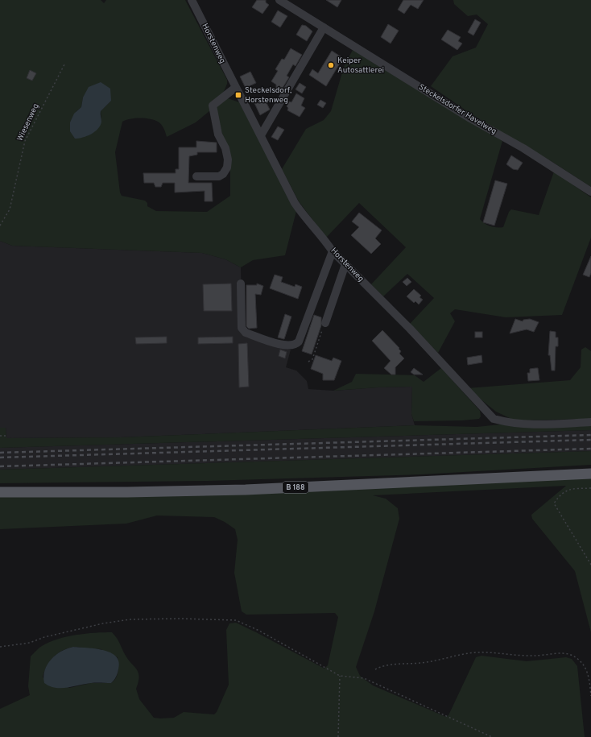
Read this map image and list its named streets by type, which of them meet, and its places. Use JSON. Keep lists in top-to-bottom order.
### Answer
{
  "streets": {
    "main road": ["B 188"],
    "street": ["Horstenweg", "Steckelsdorfer Havelweg"],
    "path": ["Wiesenweg"]
  },
  "places": {
    "other": ["Keiper Autosattlerei"],
    "transit": ["Steckelsdorf, Horstenweg"]
  }
}
